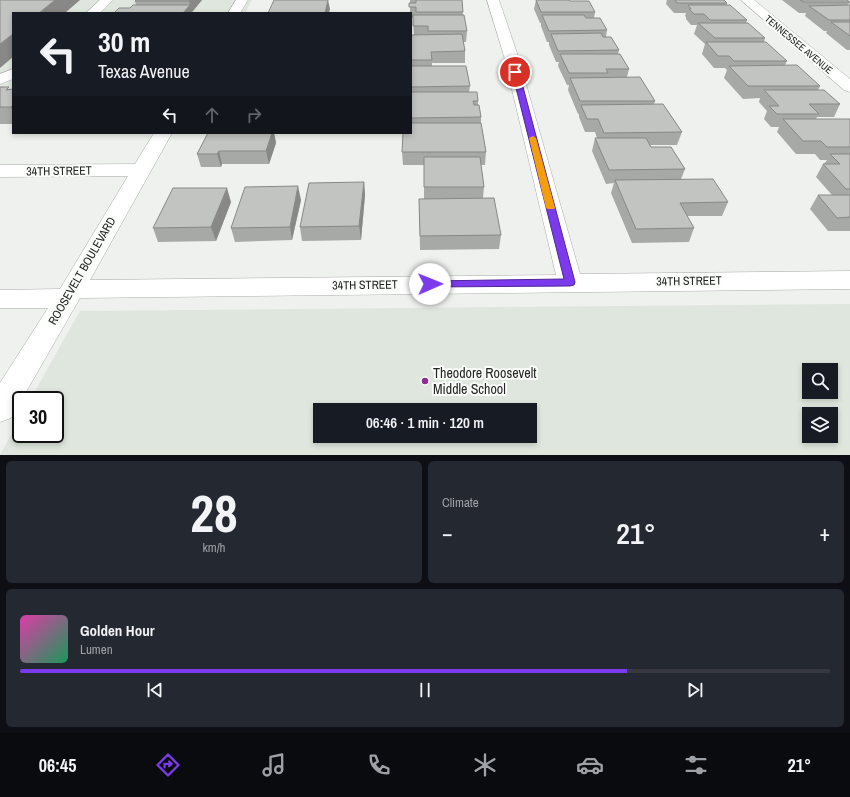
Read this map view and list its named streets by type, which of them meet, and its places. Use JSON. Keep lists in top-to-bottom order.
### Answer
{
  "streets": {
    "street": ["TENNESSEE AVENUE", "34TH STREET", "ROOSEVELT BOULEVARD"]
  },
  "crossings": [
    ["34TH STREET", "ROOSEVELT BOULEVARD"]
  ],
  "places": ["Theodore Roosevelt Middle School"],
  "page": {
    "turn": ["30 m", "Texas Avenue"],
    "limit": "30",
    "trip": "06:46 · 1 min · 120 m",
    "tile": [
      ["28", "km/h"],
      "Climate"
    ],
    "heat": ["−", "21°", "+"],
    "song": ["Golden Hour", "Lumen"],
    "tabs": ["06:45", "21°"]
  }
}
